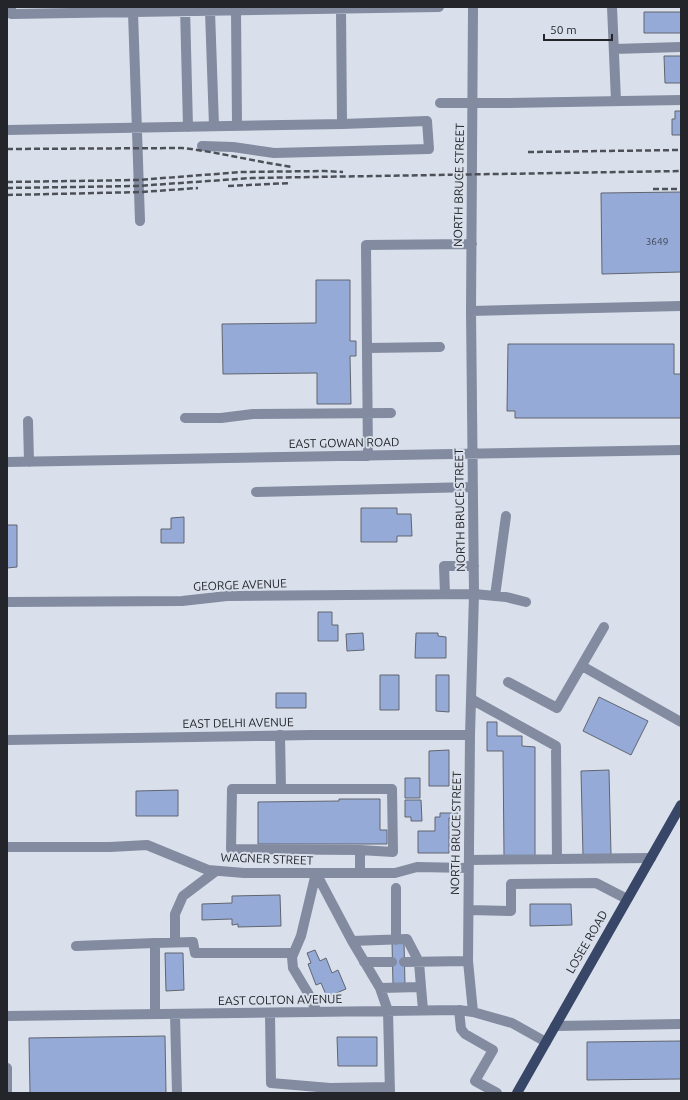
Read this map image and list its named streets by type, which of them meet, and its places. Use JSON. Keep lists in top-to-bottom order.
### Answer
{
  "streets": {
    "main road": ["LOSEE ROAD"],
    "street": [
      "NORTH BRUCE STREET",
      "EAST GOWAN ROAD",
      "GEORGE AVENUE",
      "EAST DELHI AVENUE",
      "WAGNER STREET",
      "EAST COLTON AVENUE"
    ]
  },
  "crossings": [
    ["NORTH BRUCE STREET", "EAST GOWAN ROAD"],
    ["NORTH BRUCE STREET", "GEORGE AVENUE"],
    ["NORTH BRUCE STREET", "EAST DELHI AVENUE"],
    ["NORTH BRUCE STREET", "WAGNER STREET"],
    ["NORTH BRUCE STREET", "EAST COLTON AVENUE"],
    ["WAGNER STREET", "LOSEE ROAD"],
    ["LOSEE ROAD", "EAST COLTON AVENUE"]
  ],
  "house_numbers": ["3649"],
  "scale_bar": "50 m"
}
